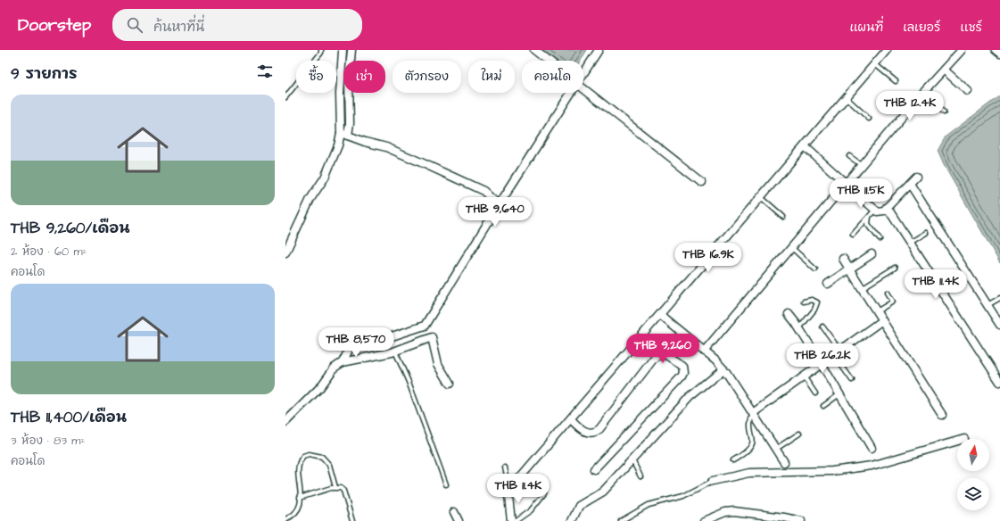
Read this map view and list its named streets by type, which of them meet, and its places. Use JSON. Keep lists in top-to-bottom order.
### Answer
{
  "north": "top",
  "page": {
    "header": "Doorstep",
    "search": "ค้นหาที่นี่",
    "nav": ["แผนที่", "เลเยอร์", "แชร์"],
    "heading": "9 รายการ",
    "chip": [
      "ซื้อ",
      "เช่า",
      "ตัวกรอง",
      "ใหม่",
      "คอนโด"
    ],
    "price": [
      "THB 12.4K",
      "THB 11.5K",
      "THB 9,640",
      "THB 16.9K",
      "THB 11.4K",
      "THB 8,570",
      "THB 9,260",
      "THB 26.2K",
      "THB 11.4K"
    ],
    "list": [
      {
        "name": "THB 9,260/เดือน",
        "note": "2 ห้อง · 60 m² · คอนโด"
      },
      {
        "name": "THB 11,400/เดือน",
        "note": "3 ห้อง · 83 m² · คอนโด"
      }
    ]
  }
}
